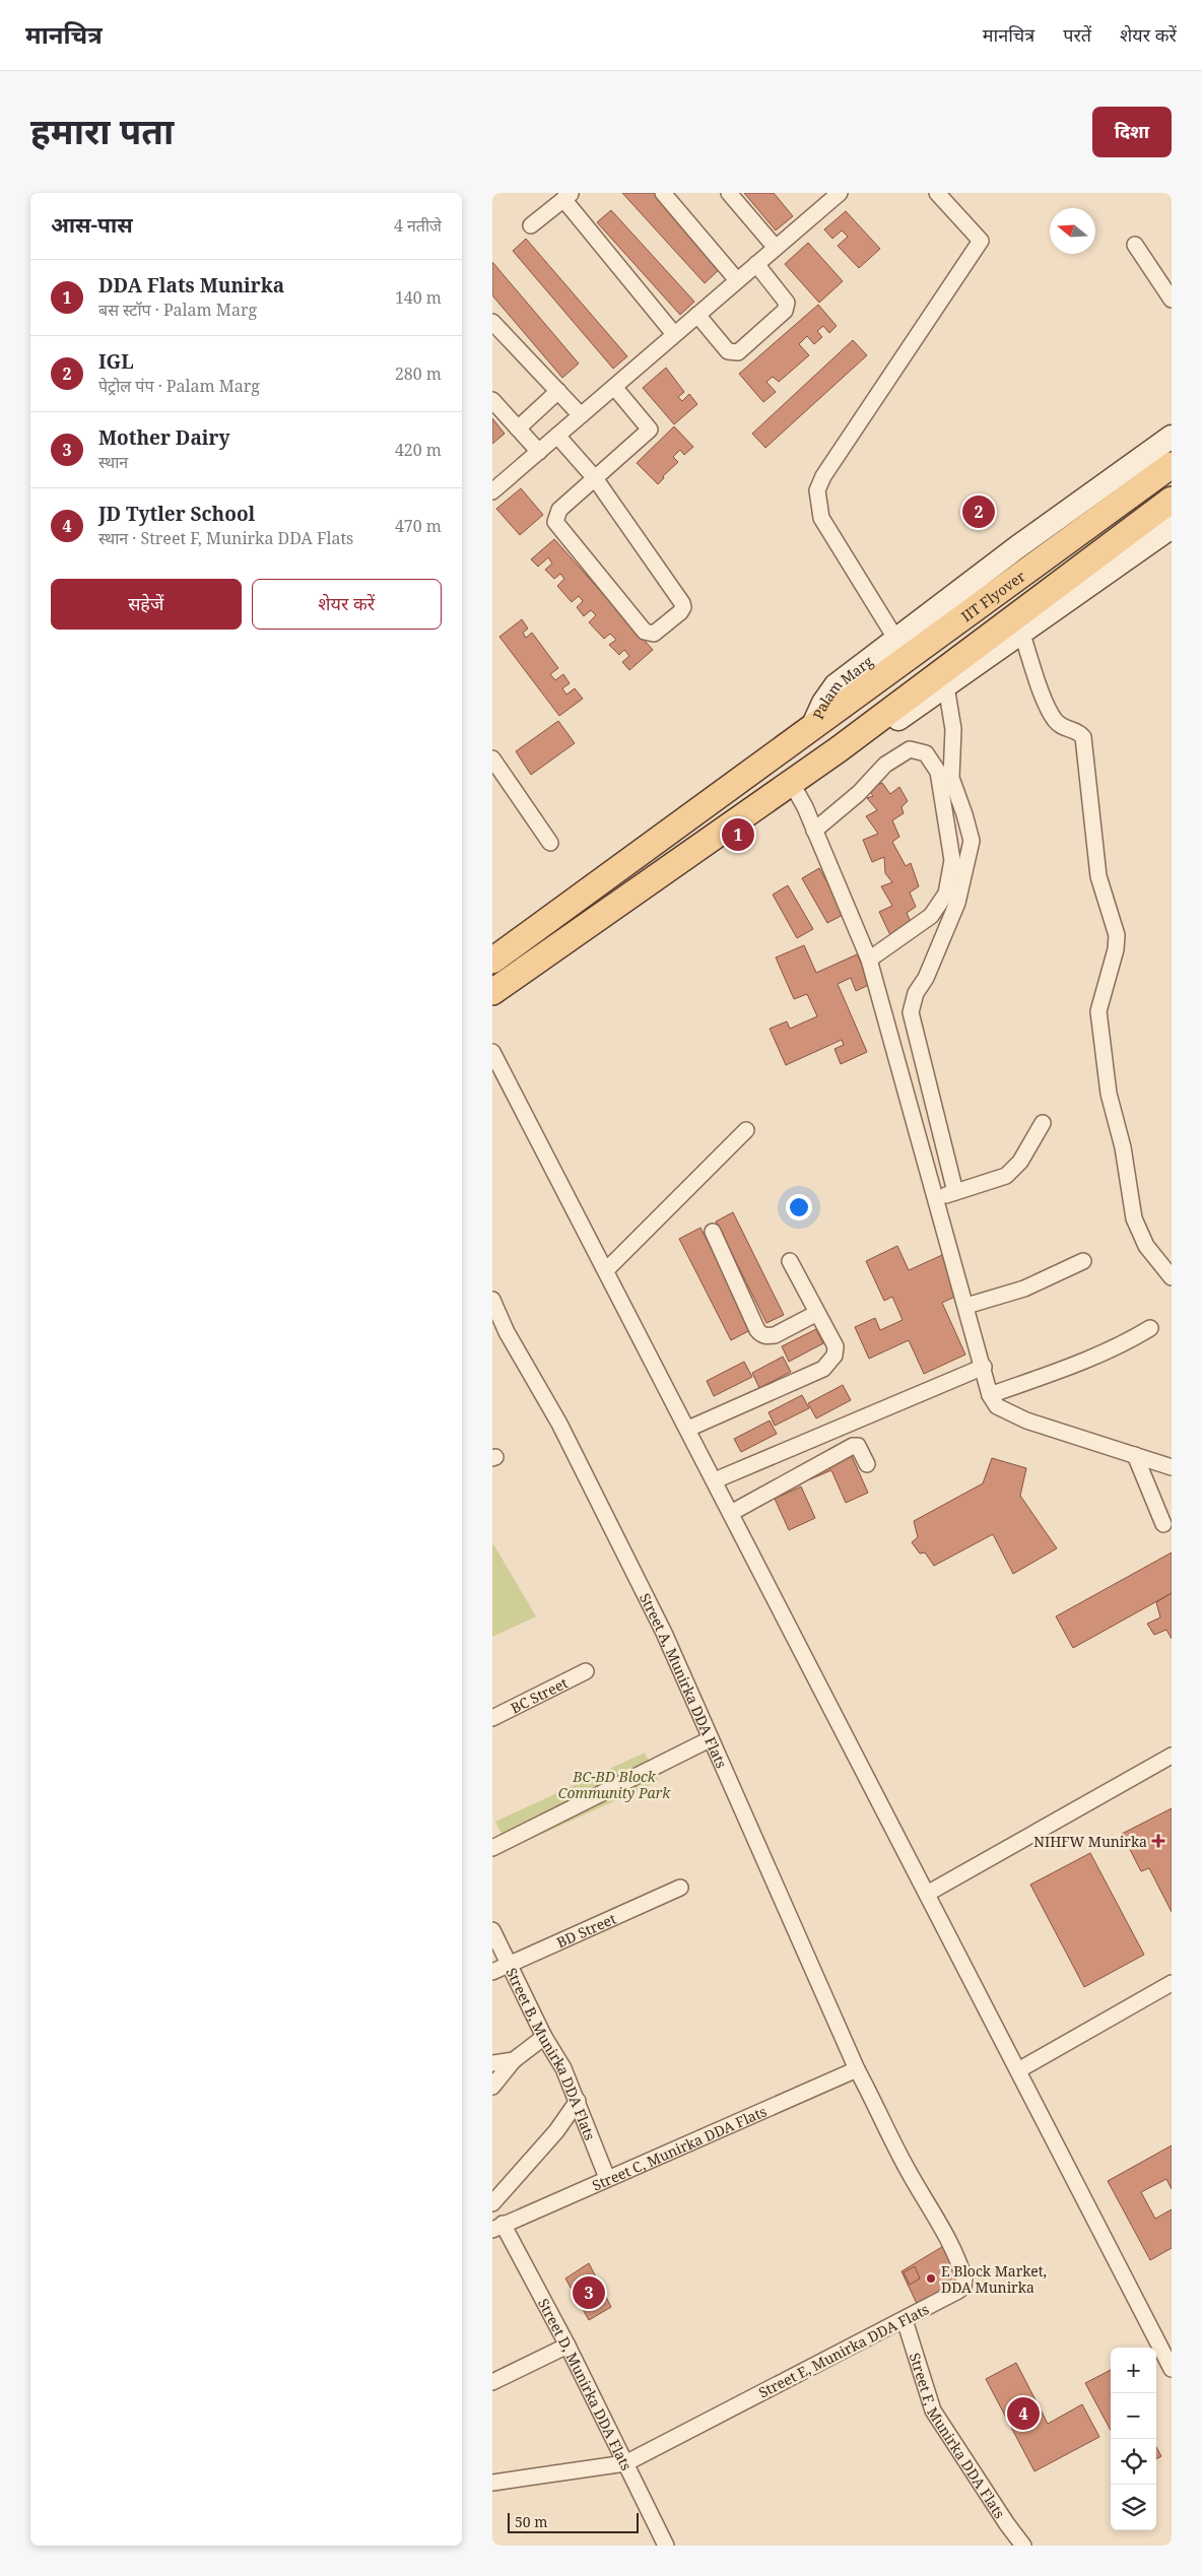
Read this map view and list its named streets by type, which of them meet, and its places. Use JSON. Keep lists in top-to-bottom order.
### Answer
{
  "streets": {
    "main road": ["IIT Flyover", "Palam Marg"],
    "street": [
      "Street A, Munirka DDA Flats",
      "BC Street",
      "BD Street",
      "Street B, Munirka DDA Flats",
      "Street C, Munirka DDA Flats",
      "Street E, Munirka DDA Flats",
      "Street D, Munirka DDA Flats",
      "Street F, Munirka DDA Flats"
    ]
  },
  "crossings": [
    ["IIT Flyover", "Palam Marg"],
    ["Street A, Munirka DDA Flats", "Street C, Munirka DDA Flats"],
    ["Street A, Munirka DDA Flats", "Street E, Munirka DDA Flats"],
    ["BD Street", "Street B, Munirka DDA Flats"],
    ["Street B, Munirka DDA Flats", "Street C, Munirka DDA Flats"],
    ["Street C, Munirka DDA Flats", "Street E, Munirka DDA Flats"],
    ["Street C, Munirka DDA Flats", "Street D, Munirka DDA Flats"],
    ["Street E, Munirka DDA Flats", "Street D, Munirka DDA Flats"],
    ["Street E, Munirka DDA Flats", "Street F, Munirka DDA Flats"]
  ],
  "parks": ["BC-BD Block Community Park"],
  "places": {
    "health": ["NIHFW Munirka"],
    "other": ["E Block Market, DDA Munirka"]
  },
  "scale_bar": "50 m",
  "north": "left",
  "page": {
    "header": "मानचित्र",
    "nav": ["मानचित्र", "परतें", "शेयर करें"],
    "title": "हमारा पता",
    "buttons": [
      "दिशा",
      ["सहेजें", "शेयर करें"]
    ],
    "heading": ["आस-पास", "4 नतीजे"],
    "list": [
      {
        "mark": "1",
        "name": "DDA Flats Munirka",
        "note": "बस स्टॉप · Palam Marg",
        "value": "140 m"
      },
      {
        "mark": "2",
        "name": "IGL",
        "note": "पेट्रोल पंप · Palam Marg",
        "value": "280 m"
      },
      {
        "mark": "3",
        "name": "Mother Dairy",
        "note": "स्थान",
        "value": "420 m"
      },
      {
        "mark": "4",
        "name": "JD Tytler School",
        "note": "स्थान · Street F, Munirka DDA Flats",
        "value": "470 m"
      }
    ],
    "pins": [
      "2",
      "1",
      "3",
      "4"
    ],
    "map_buttons": ["+", "−"],
    "scale": "50 m"
  }
}
